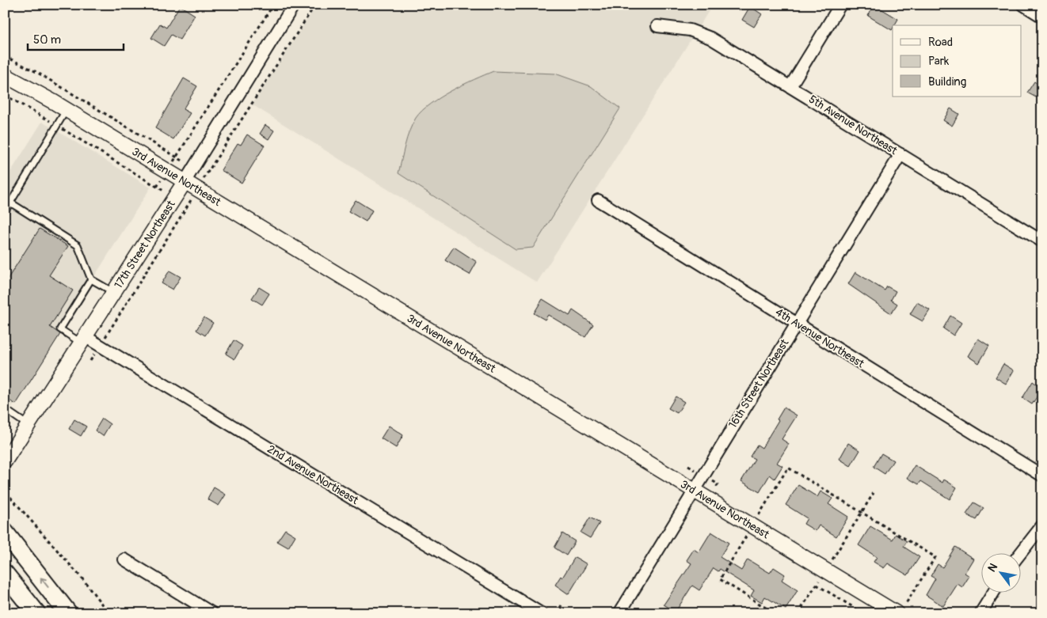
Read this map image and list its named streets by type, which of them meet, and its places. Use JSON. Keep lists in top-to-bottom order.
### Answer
{
  "streets": {
    "street": [
      "5th Avenue Northeast",
      "3rd Avenue Northeast",
      "17th Street Northeast",
      "4th Avenue Northeast",
      "16th Street Northeast",
      "2nd Avenue Northeast"
    ]
  },
  "crossings": [
    ["5th Avenue Northeast", "16th Street Northeast"],
    ["3rd Avenue Northeast", "17th Street Northeast"],
    ["3rd Avenue Northeast", "16th Street Northeast"],
    ["17th Street Northeast", "2nd Avenue Northeast"],
    ["4th Avenue Northeast", "16th Street Northeast"]
  ],
  "legend": ["Road", "Park", "Building"],
  "scale_bar": "50 m",
  "north": "top left"
}
